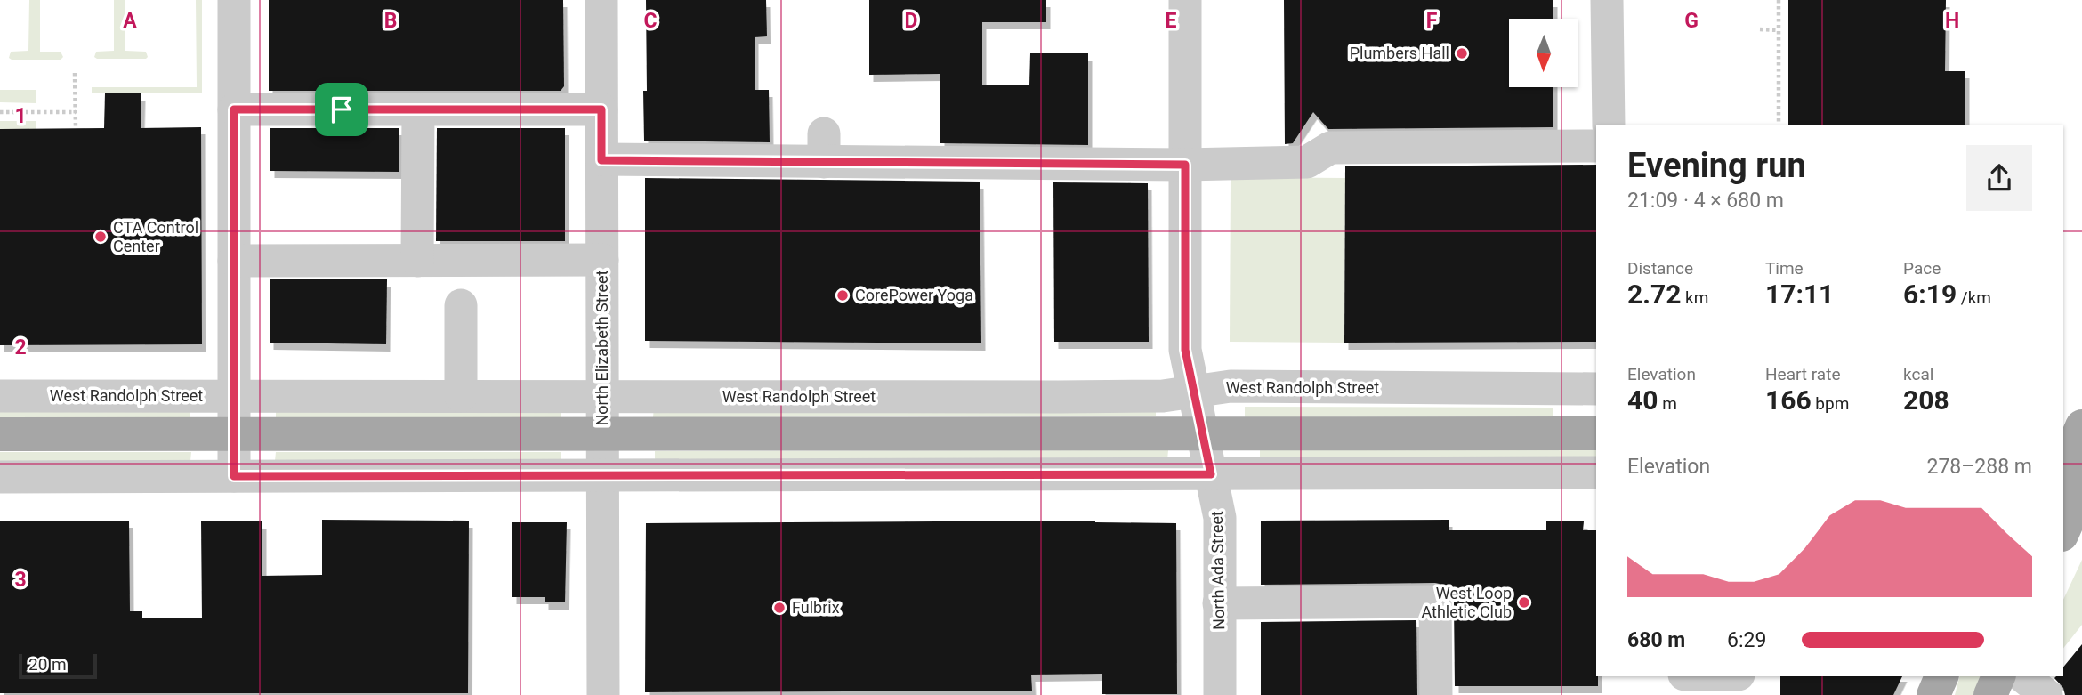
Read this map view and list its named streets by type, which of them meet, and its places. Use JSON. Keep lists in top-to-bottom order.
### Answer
{
  "streets": {
    "street": ["North Elizabeth Street", "West Randolph Street", "North Ada Street"]
  },
  "crossings": [
    ["North Elizabeth Street", "West Randolph Street"],
    ["West Randolph Street", "North Ada Street"]
  ],
  "places": [
    "Plumbers Hall",
    "CTA Control Center",
    "CorePower Yoga",
    "West Loop Athletic Club",
    "Fulbrix"
  ],
  "scale_bar": "20 m",
  "north": "bottom",
  "page": {
    "heading": ["Evening run", "21:09 · 4 × 680 m"],
    "stats": [
      ["Distance", "2.72 km"],
      ["Time", "17:11"],
      ["Pace", "6:19 /km"],
      ["Elevation", "40 m"],
      ["Heart rate", "166 bpm"],
      ["kcal", "208"]
    ],
    "chart": ["Elevation", "278–288 m"],
    "list": [
      {
        "name": "680 m",
        "note": "6:29"
      }
    ],
    "scale": "20 m"
  },
  "grid": {
    "columns": [
      "A",
      "B",
      "C",
      "D",
      "E",
      "F",
      "G",
      "H"
    ],
    "rows": ["1", "2", "3"]
  }
}
